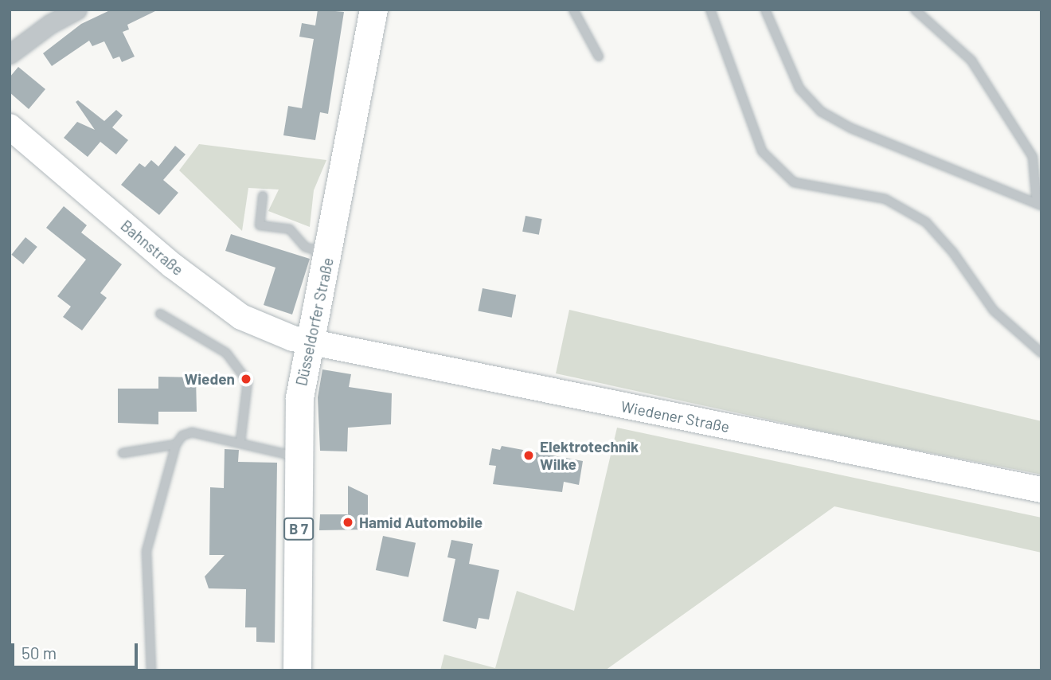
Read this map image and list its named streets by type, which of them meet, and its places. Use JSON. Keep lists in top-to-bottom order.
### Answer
{
  "streets": {
    "main road": [
      "Bahnstraße",
      "Düsseldorfer Straße",
      "Wiedener Straße",
      "B 7"
    ]
  },
  "crossings": [
    ["Bahnstraße", "Düsseldorfer Straße"],
    ["Bahnstraße", "Wiedener Straße"],
    ["Düsseldorfer Straße", "Wiedener Straße"]
  ],
  "places": ["Wieden", "Elektrotechnik Wilke", "Hamid Automobile"],
  "scale_bar": "50 m"
}
